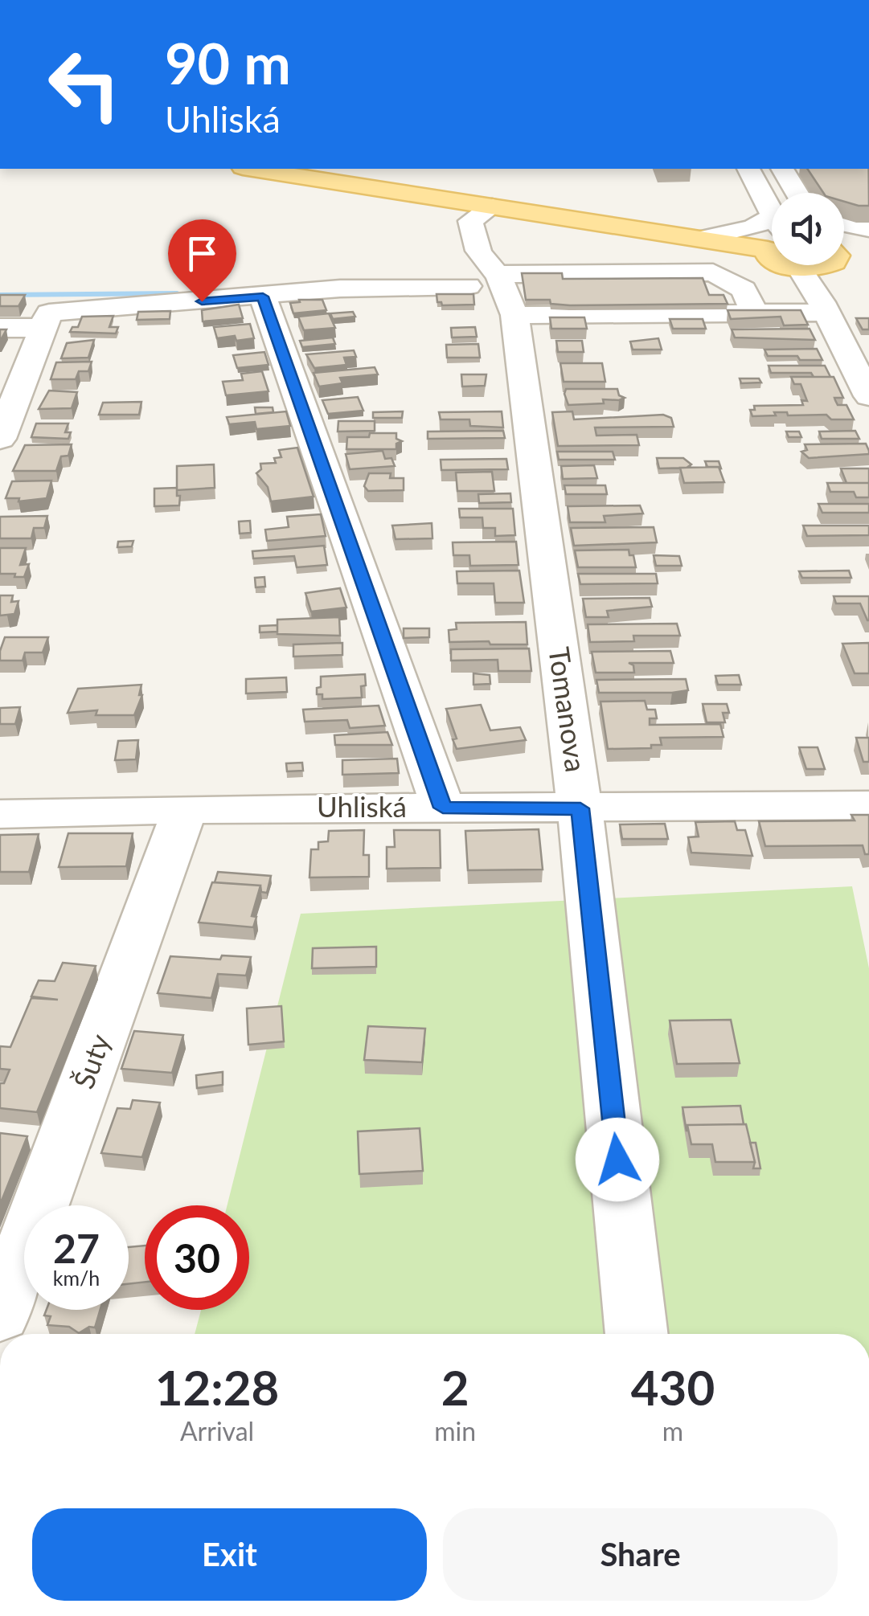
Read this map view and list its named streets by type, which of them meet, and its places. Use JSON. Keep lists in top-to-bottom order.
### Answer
{
  "streets": {
    "street": ["Tomanova", "Uhliská", "Šuty"]
  },
  "crossings": [
    ["Tomanova", "Uhliská"],
    ["Uhliská", "Šuty"]
  ],
  "page": {
    "turn": ["90 m", "Uhliská"],
    "speed": "27 km/h",
    "limit": "30",
    "eta": [
      "12:28",
      "Arrival",
      "2",
      "min",
      "430",
      "m"
    ],
    "buttons": ["Exit", "Share"]
  }
}
